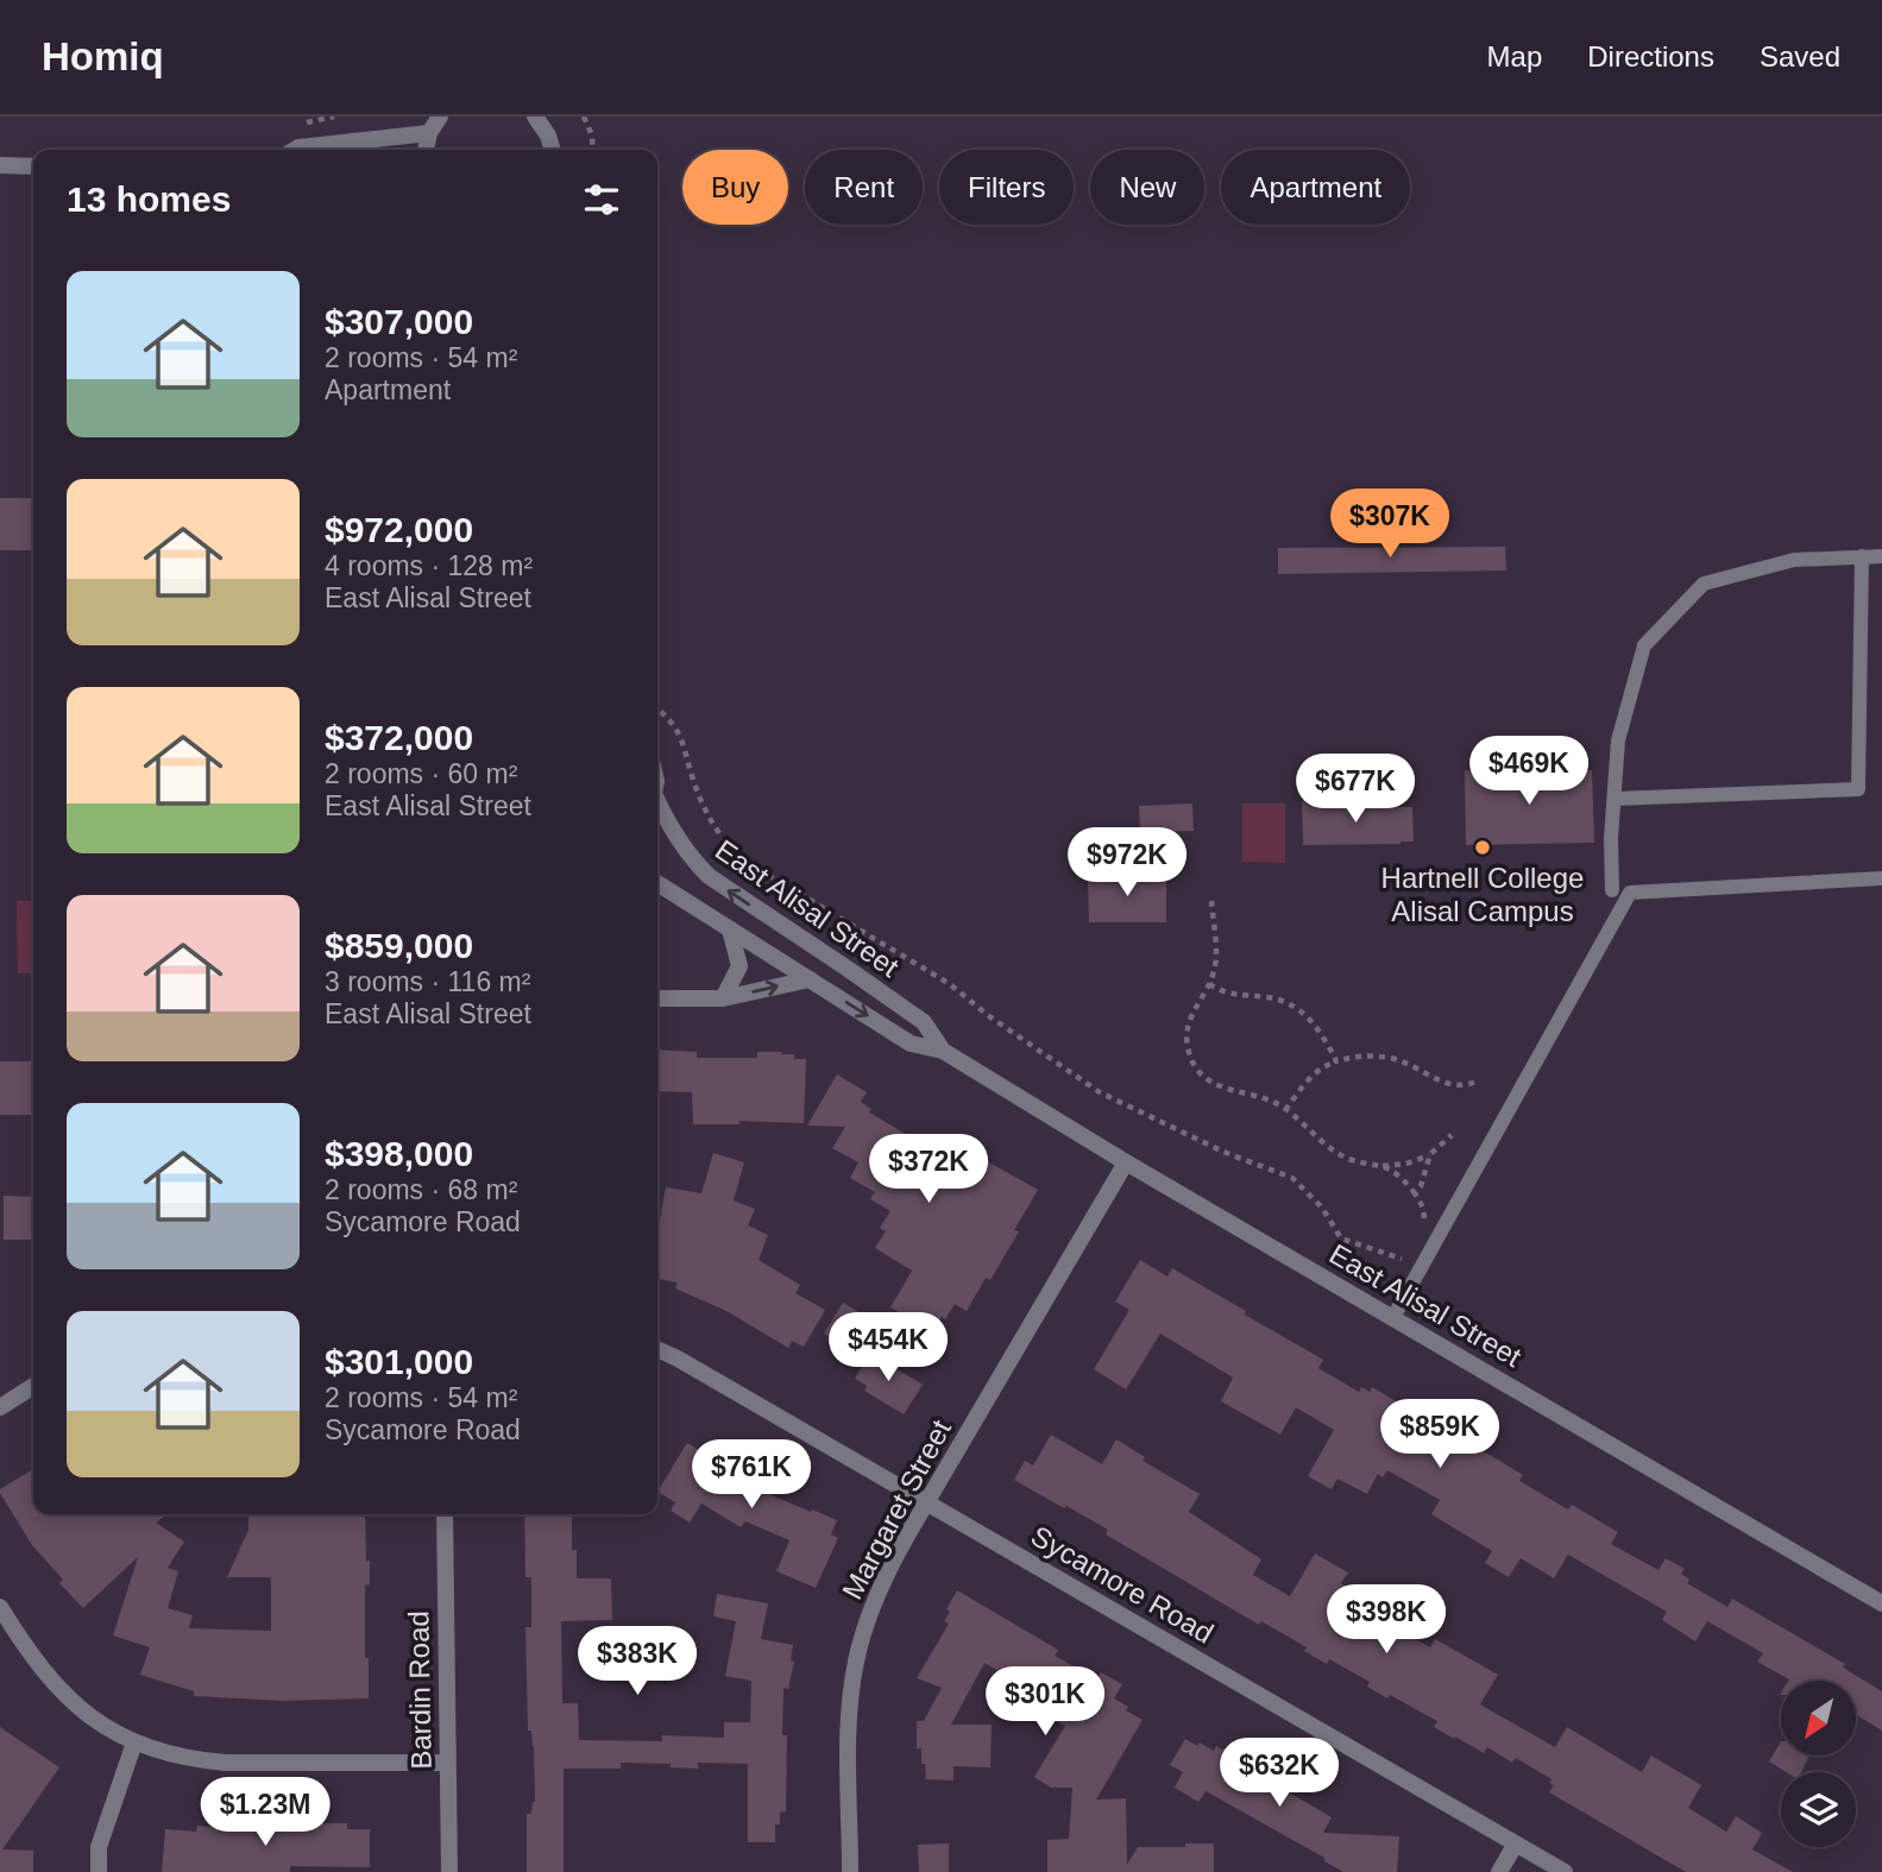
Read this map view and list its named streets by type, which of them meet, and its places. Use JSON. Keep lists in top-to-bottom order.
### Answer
{
  "streets": {
    "street": [
      "East Alisal Street",
      "Margaret Street",
      "Sycamore Road",
      "Bardin Road"
    ]
  },
  "crossings": [
    ["East Alisal Street", "Margaret Street"],
    ["Margaret Street", "Sycamore Road"]
  ],
  "places": ["Hartnell College Alisal Campus"],
  "north": "bottom left",
  "page": {
    "header": "Homiq",
    "nav": ["Map", "Directions", "Saved"],
    "chip": [
      "Buy",
      "Rent",
      "Filters",
      "New",
      "Apartment"
    ],
    "heading": "13 homes",
    "list": [
      {
        "name": "$307,000",
        "note": "2 rooms · 54 m² · Apartment"
      },
      {
        "name": "$972,000",
        "note": "4 rooms · 128 m² · East Alisal Street"
      },
      {
        "name": "$372,000",
        "note": "2 rooms · 60 m² · East Alisal Street"
      },
      {
        "name": "$859,000",
        "note": "3 rooms · 116 m² · East Alisal Street"
      },
      {
        "name": "$398,000",
        "note": "2 rooms · 68 m² · Sycamore Road"
      },
      {
        "name": "$301,000",
        "note": "2 rooms · 54 m² · Sycamore Road"
      }
    ],
    "price": [
      "$307K",
      "$469K",
      "$677K",
      "$972K",
      "$372K",
      "$454K",
      "$859K",
      "$761K",
      "$398K",
      "$383K",
      "$301K",
      "$632K",
      "$1.23M"
    ]
  }
}
